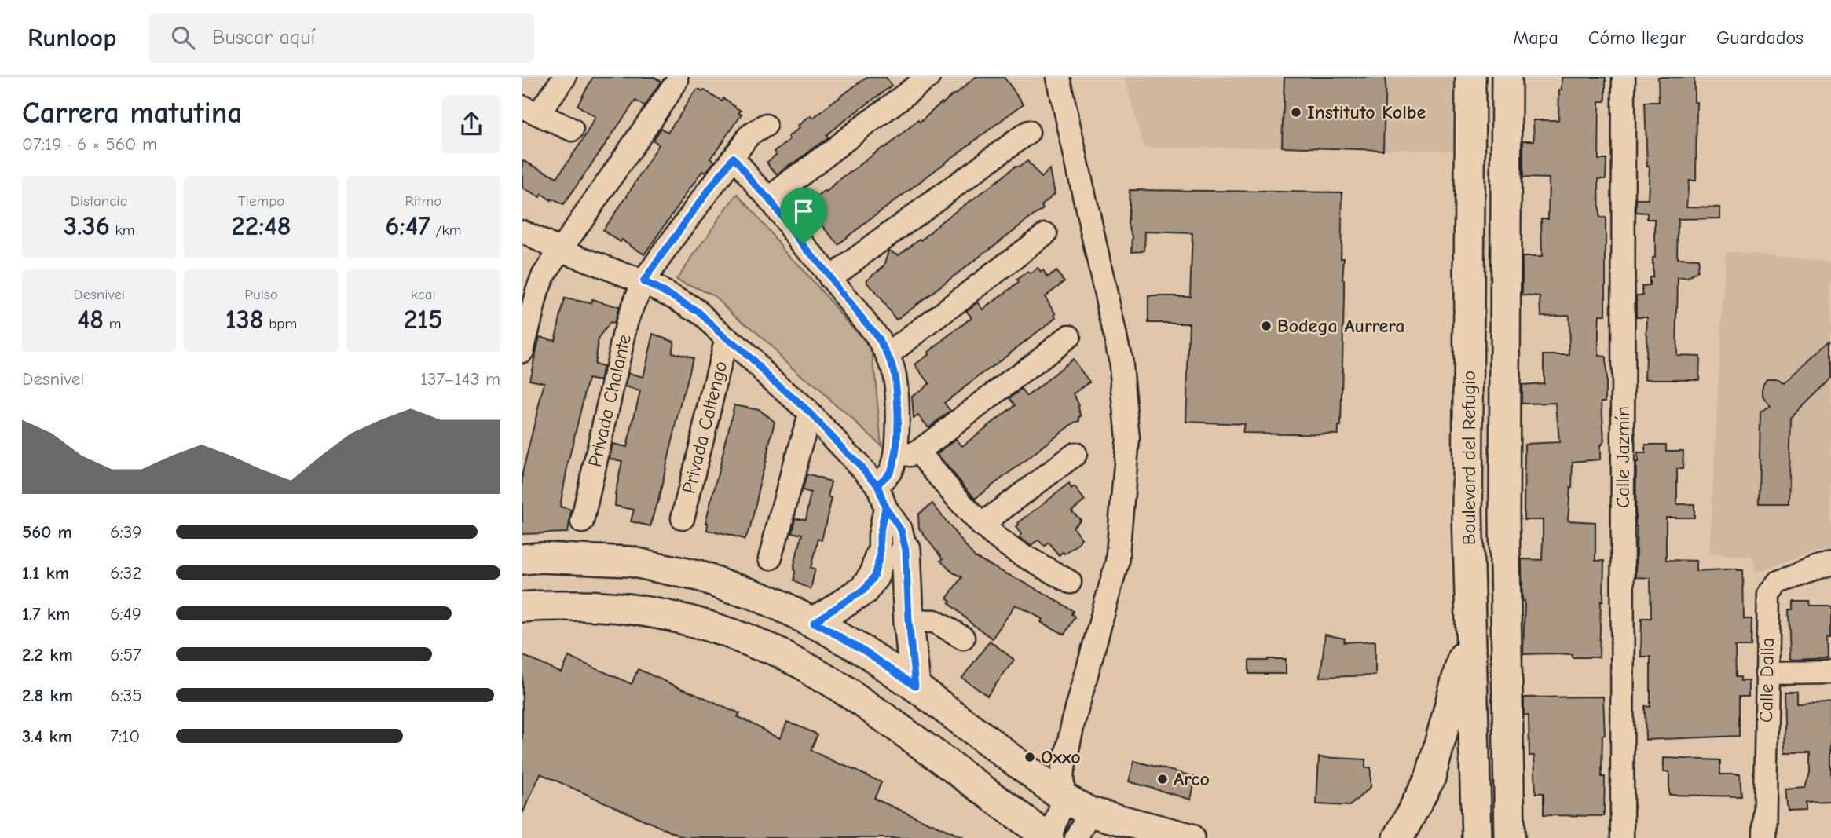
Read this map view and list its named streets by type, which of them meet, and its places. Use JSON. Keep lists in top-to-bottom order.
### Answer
{
  "streets": {
    "main road": ["Boulevard del Refugio"],
    "street": [
      "Privada Chalante",
      "Privada Caltengo",
      "Calle Jazmín",
      "Calle Dalia"
    ]
  },
  "places": [
    "Instituto Kolbe",
    "Bodega Aurrera",
    "Oxxo",
    "Arco"
  ],
  "page": {
    "header": "Runloop",
    "search": "Buscar aquí",
    "nav": ["Mapa", "Cómo llegar", "Guardados"],
    "heading": ["Carrera matutina", "07:19 · 6 × 560 m"],
    "stats": [
      ["Distancia", "3.36 km"],
      ["Tiempo", "22:48"],
      ["Ritmo", "6:47 /km"],
      ["Desnivel", "48 m"],
      ["Pulso", "138 bpm"],
      ["kcal", "215"]
    ],
    "chart": ["Desnivel", "137–143 m"],
    "list": [
      {
        "name": "560 m",
        "note": "6:39"
      },
      {
        "name": "1.1 km",
        "note": "6:32"
      },
      {
        "name": "1.7 km",
        "note": "6:49"
      },
      {
        "name": "2.2 km",
        "note": "6:57"
      },
      {
        "name": "2.8 km",
        "note": "6:35"
      },
      {
        "name": "3.4 km",
        "note": "7:10"
      }
    ]
  }
}
